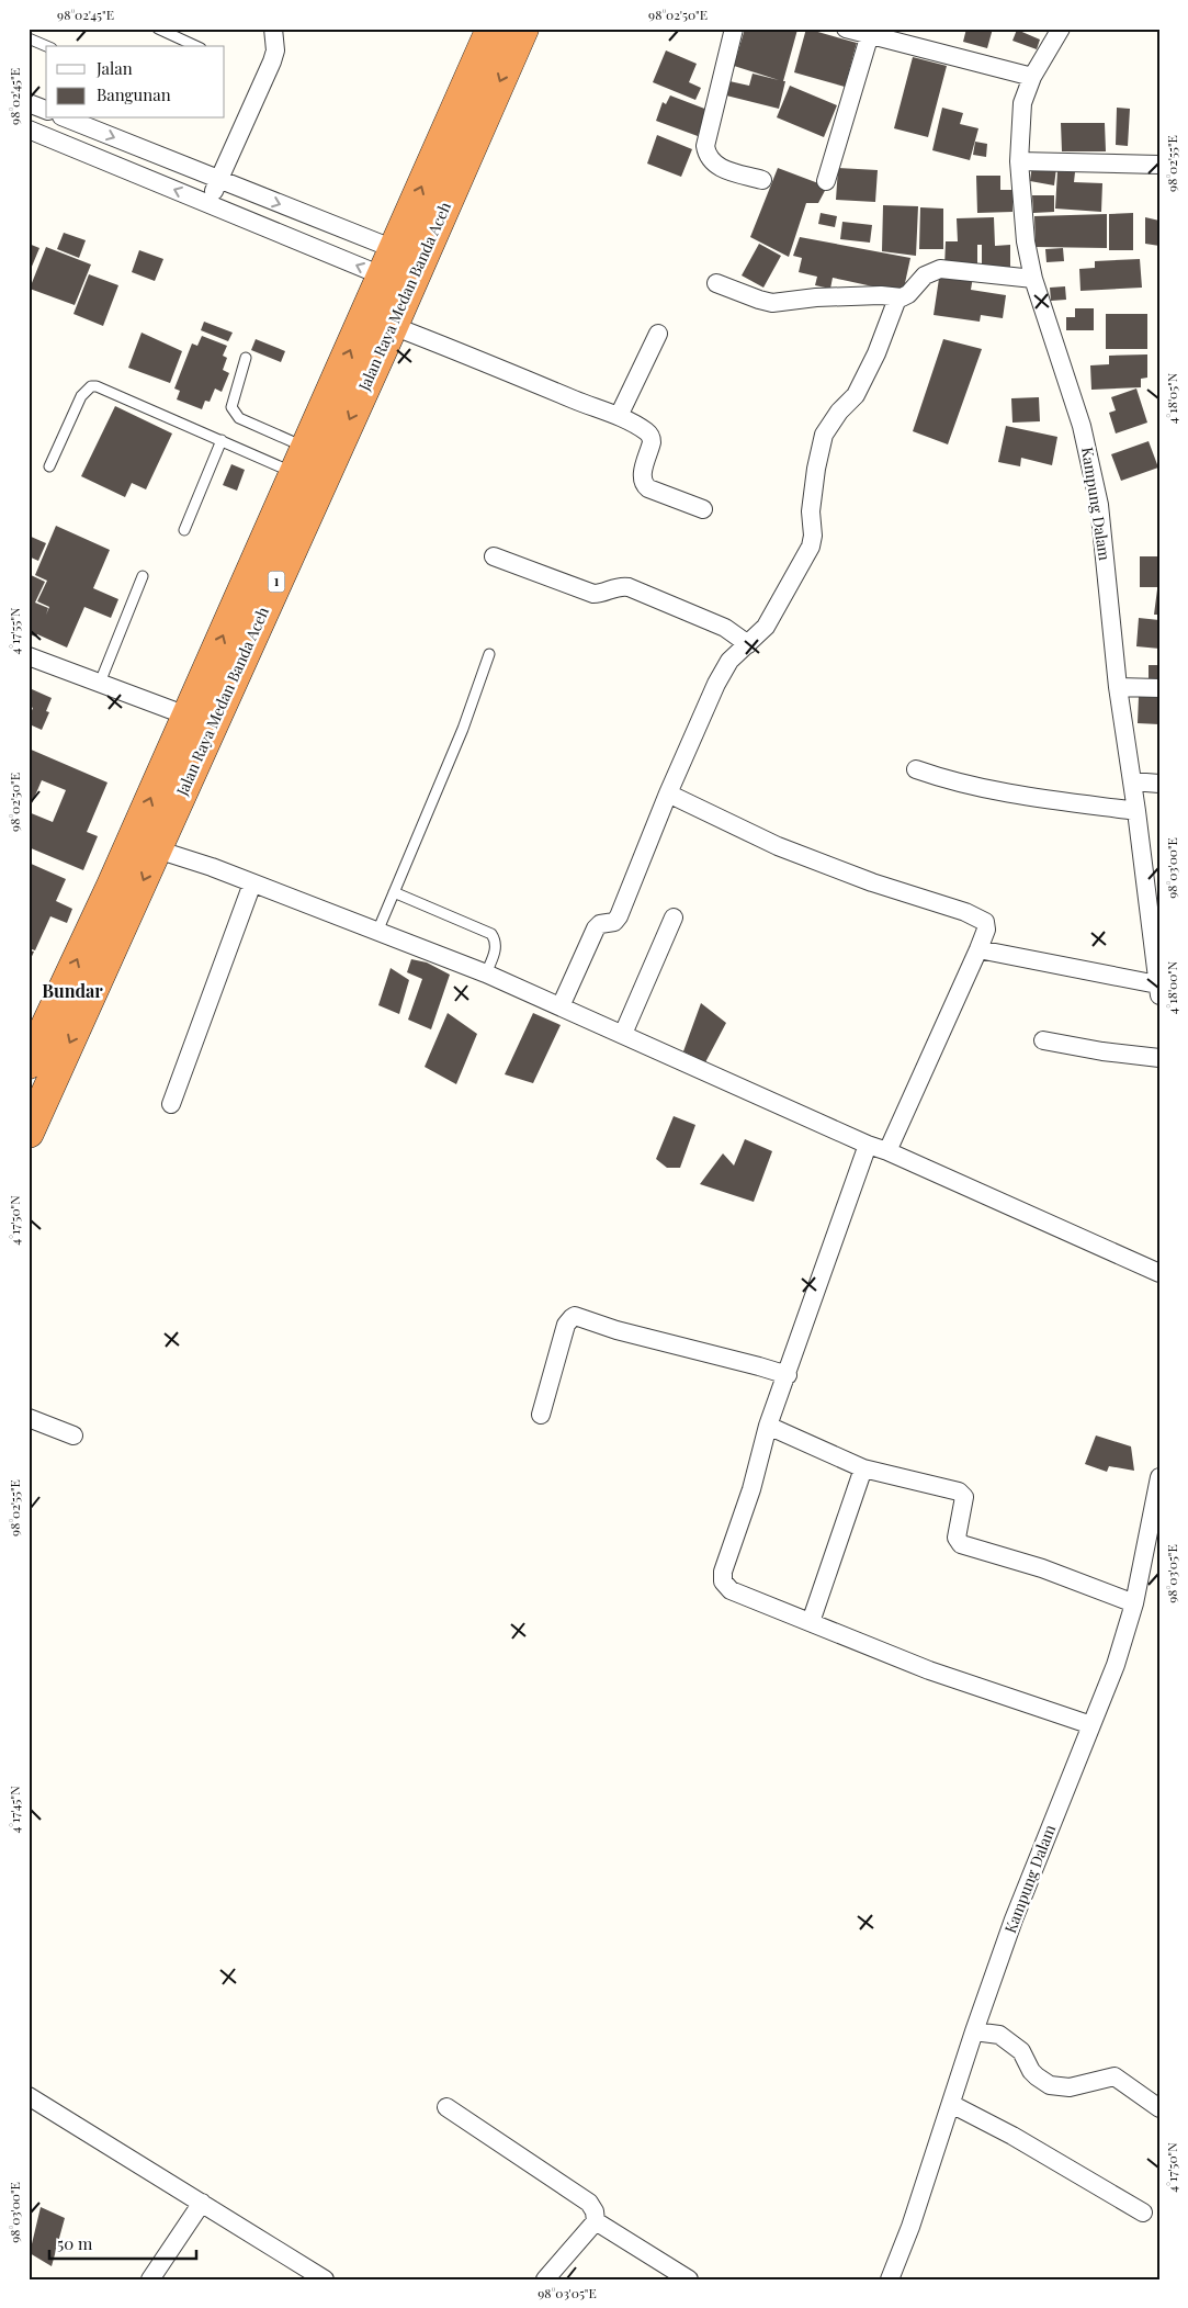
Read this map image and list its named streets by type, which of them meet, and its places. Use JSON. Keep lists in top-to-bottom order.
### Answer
{
  "streets": {
    "highway": ["Jalan Raya Medan Banda Aceh", "1"],
    "street": ["Kampung Dalam"]
  },
  "districts": ["Bundar"],
  "legend": ["Jalan", "Bangunan"],
  "scale_bar": "50 m",
  "coordinates": [
    "98°02'45\"E",
    "98°02'50\"E",
    "98°02'55\"E",
    "4°18'05\"N",
    "4°17'55\"N",
    "98°03'00\"E",
    "4°18'00\"N",
    "4°17'50\"N",
    "98°03'05\"E",
    "4°17'45\"N"
  ]
}
